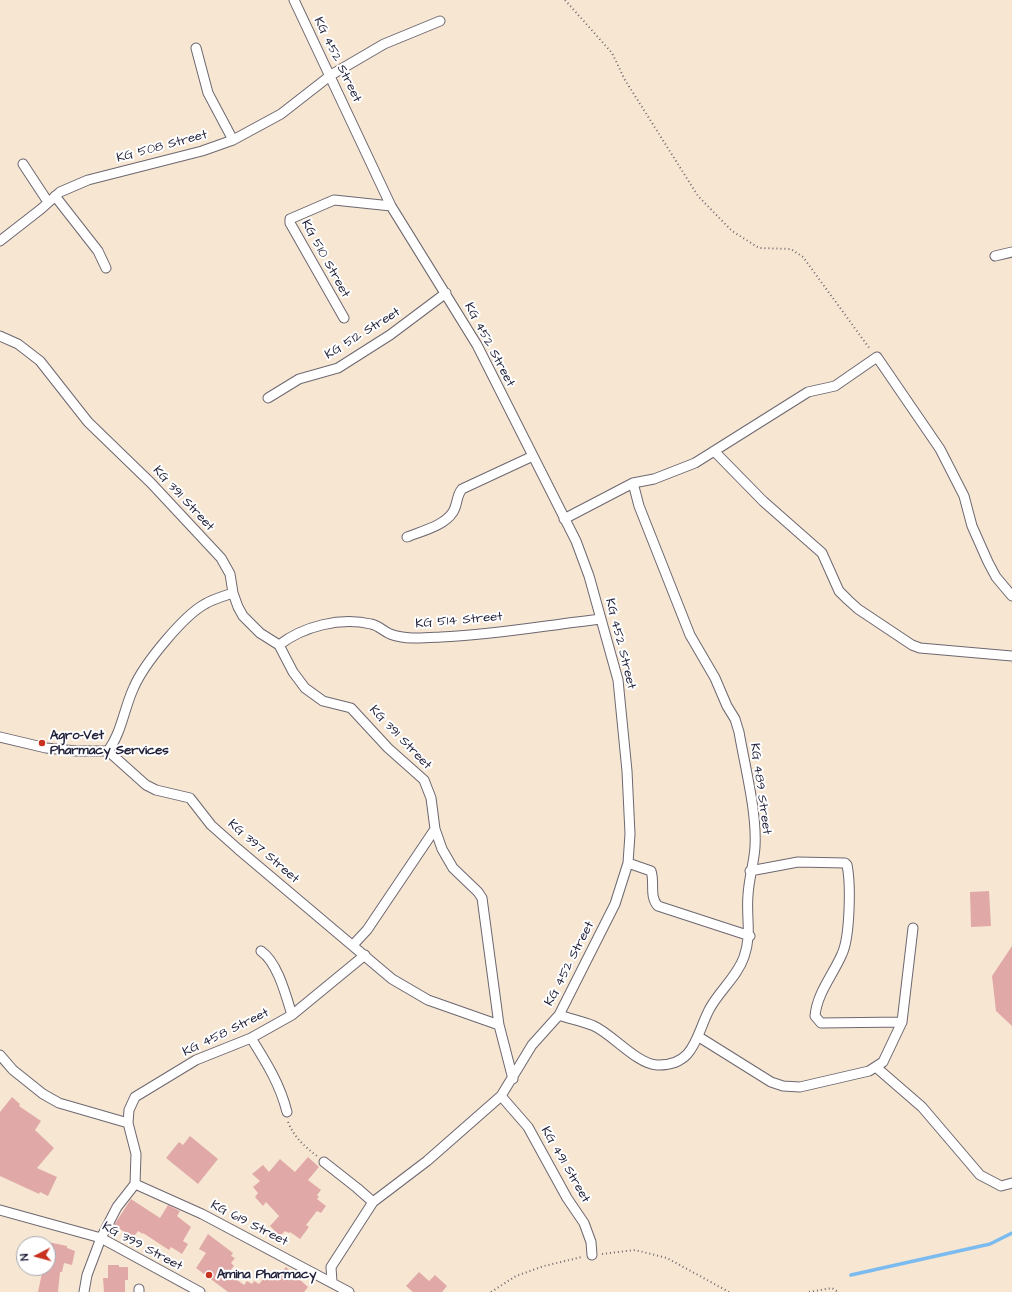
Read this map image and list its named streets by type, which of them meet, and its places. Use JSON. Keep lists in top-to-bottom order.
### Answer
{
  "streets": {
    "street": [
      "KG 452 Street",
      "KG 508 Street",
      "KG 510 Street",
      "KG 512 Street",
      "KG 391 Street",
      "KG 514 Street",
      "KG 489 Street",
      "KG 397 Street",
      "KG 458 Street",
      "KG 491 Street",
      "KG 619 Street",
      "KG 399 Street"
    ]
  },
  "crossings": [
    ["KG 452 Street", "KG 508 Street"],
    ["KG 452 Street", "KG 510 Street"],
    ["KG 452 Street", "KG 512 Street"],
    ["KG 452 Street", "KG 391 Street"],
    ["KG 452 Street", "KG 514 Street"],
    ["KG 452 Street", "KG 489 Street"],
    ["KG 452 Street", "KG 491 Street"],
    ["KG 452 Street", "KG 619 Street"],
    ["KG 391 Street", "KG 514 Street"],
    ["KG 391 Street", "KG 397 Street"],
    ["KG 397 Street", "KG 458 Street"]
  ],
  "places": ["Agro-Vet Pharmacy Services", "Amina Pharmacy"],
  "north": "left"
}
